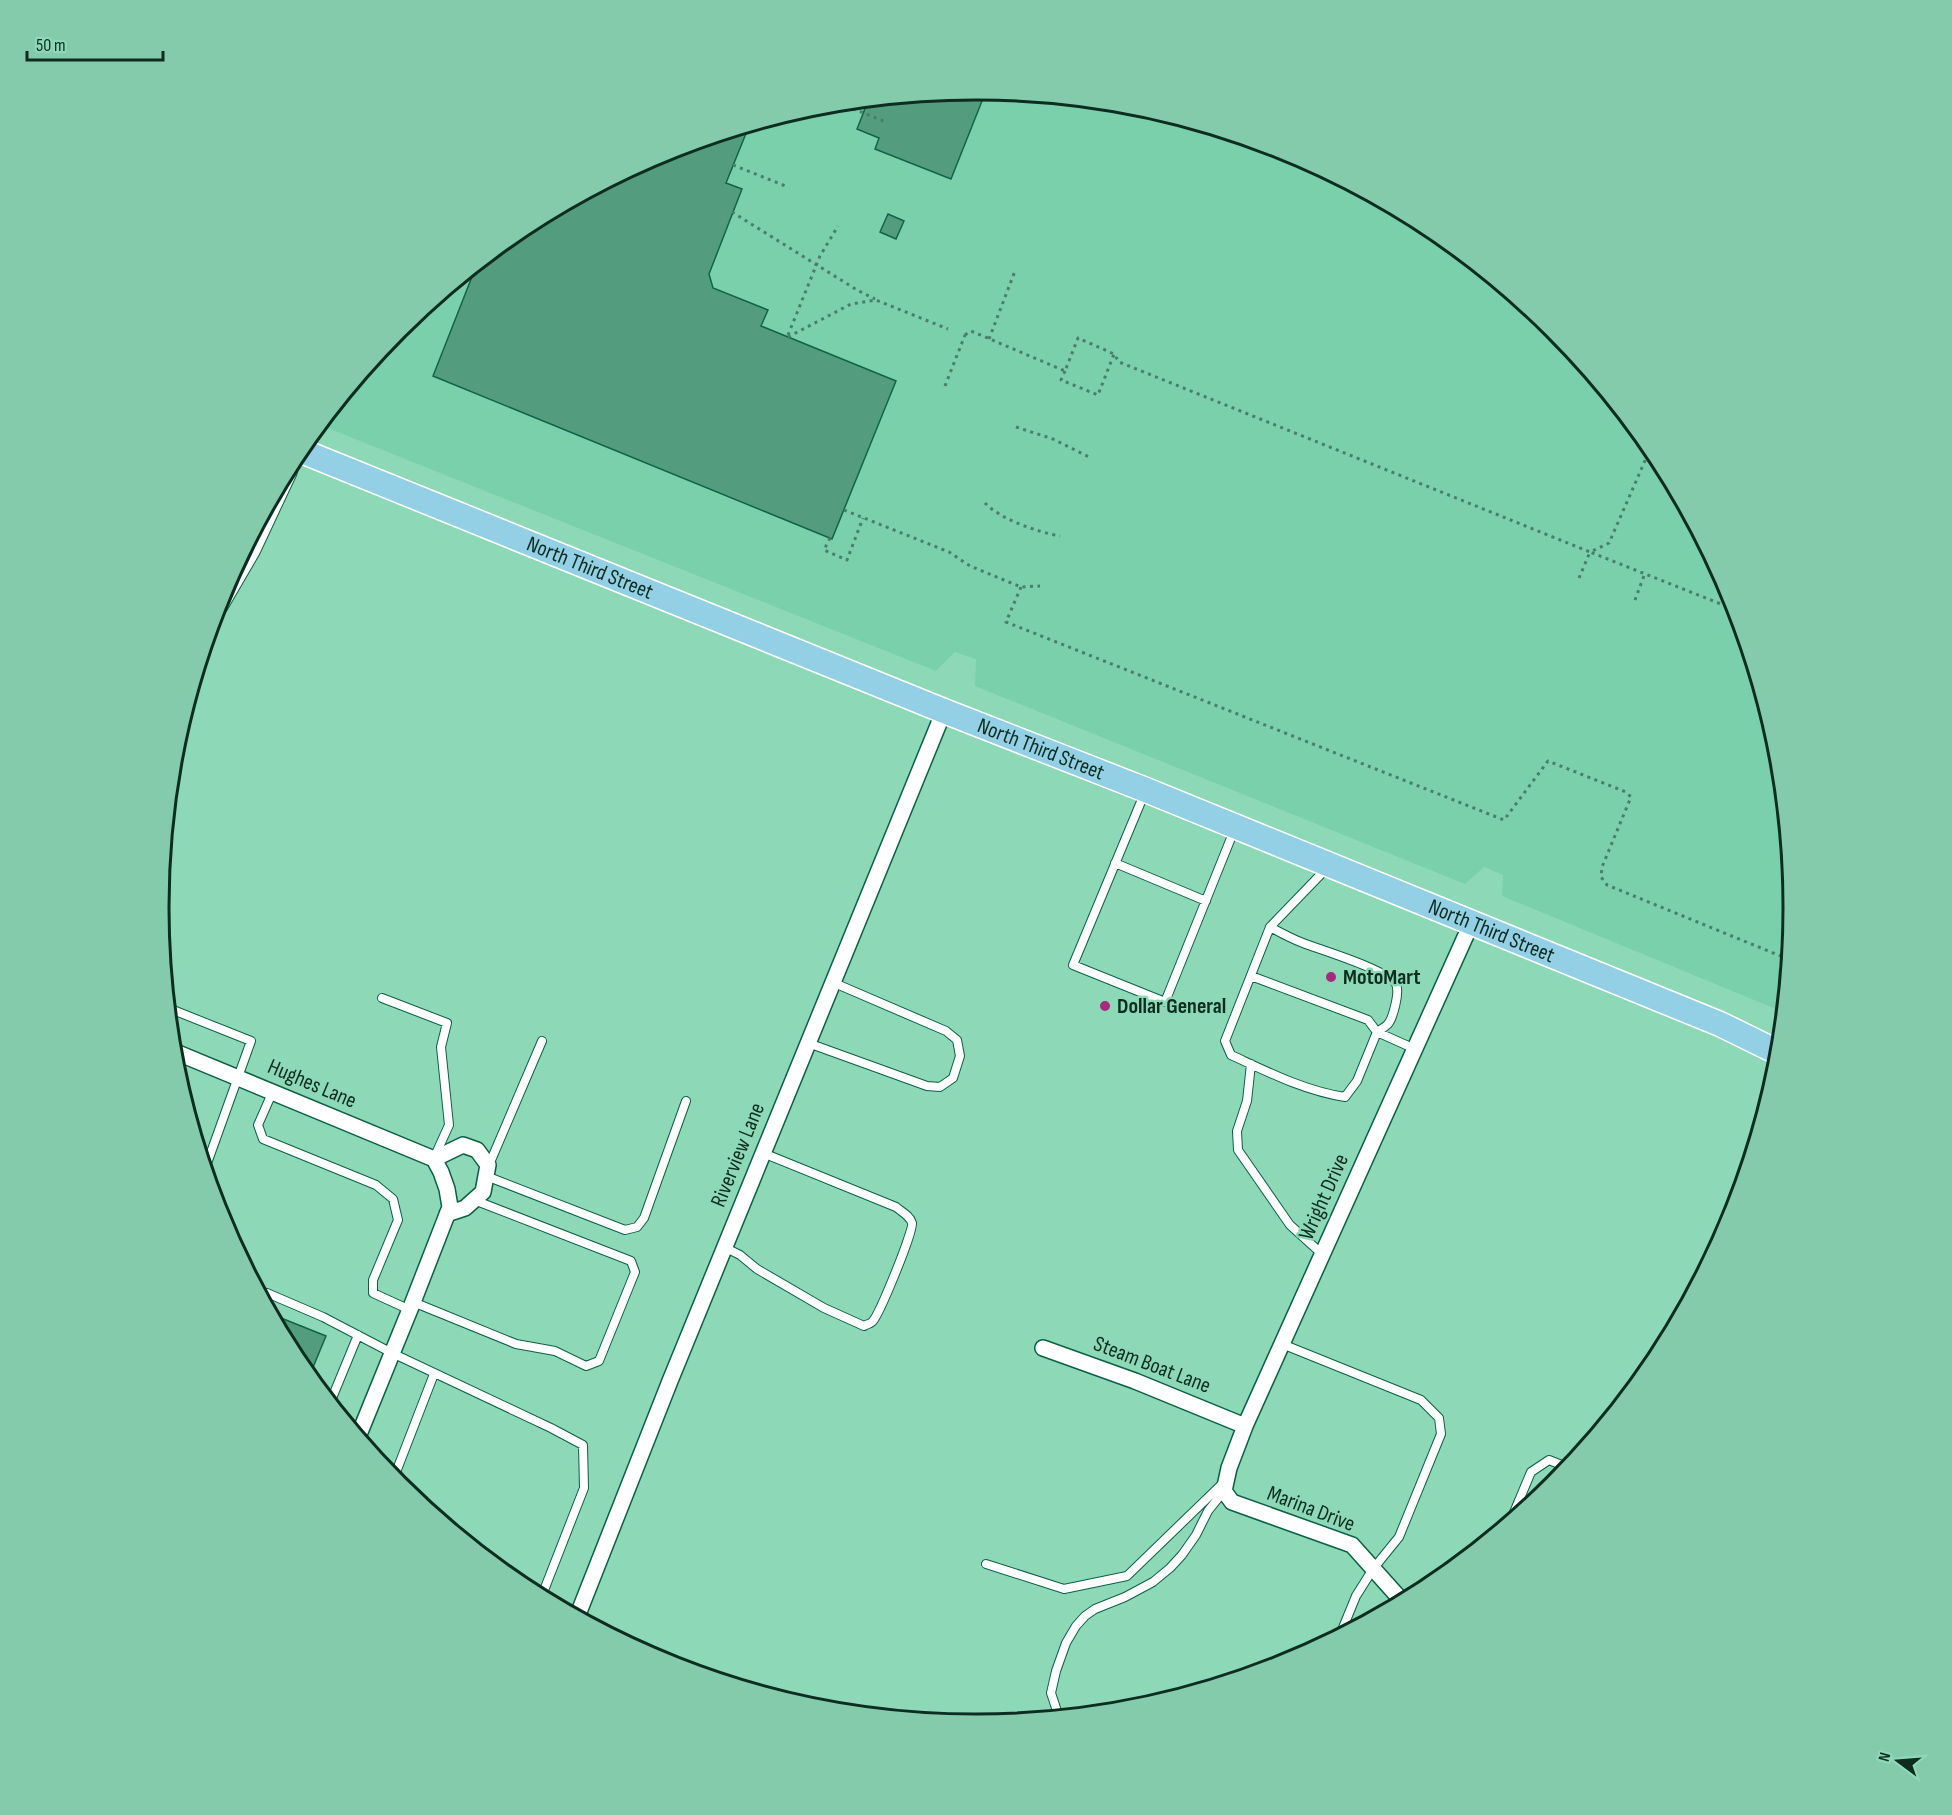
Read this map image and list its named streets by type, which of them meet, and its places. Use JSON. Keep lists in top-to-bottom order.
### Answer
{
  "streets": {
    "main road": ["North Third Street"],
    "street": [
      "Hughes Lane",
      "Riverview Lane",
      "Wright Drive",
      "Steam Boat Lane",
      "Marina Drive"
    ]
  },
  "crossings": [
    ["North Third Street", "Riverview Lane"],
    ["North Third Street", "Wright Drive"],
    ["Wright Drive", "Steam Boat Lane"],
    ["Wright Drive", "Marina Drive"]
  ],
  "places": ["MotoMart", "Dollar General"],
  "scale_bar": "50 m",
  "north": "left"
}
